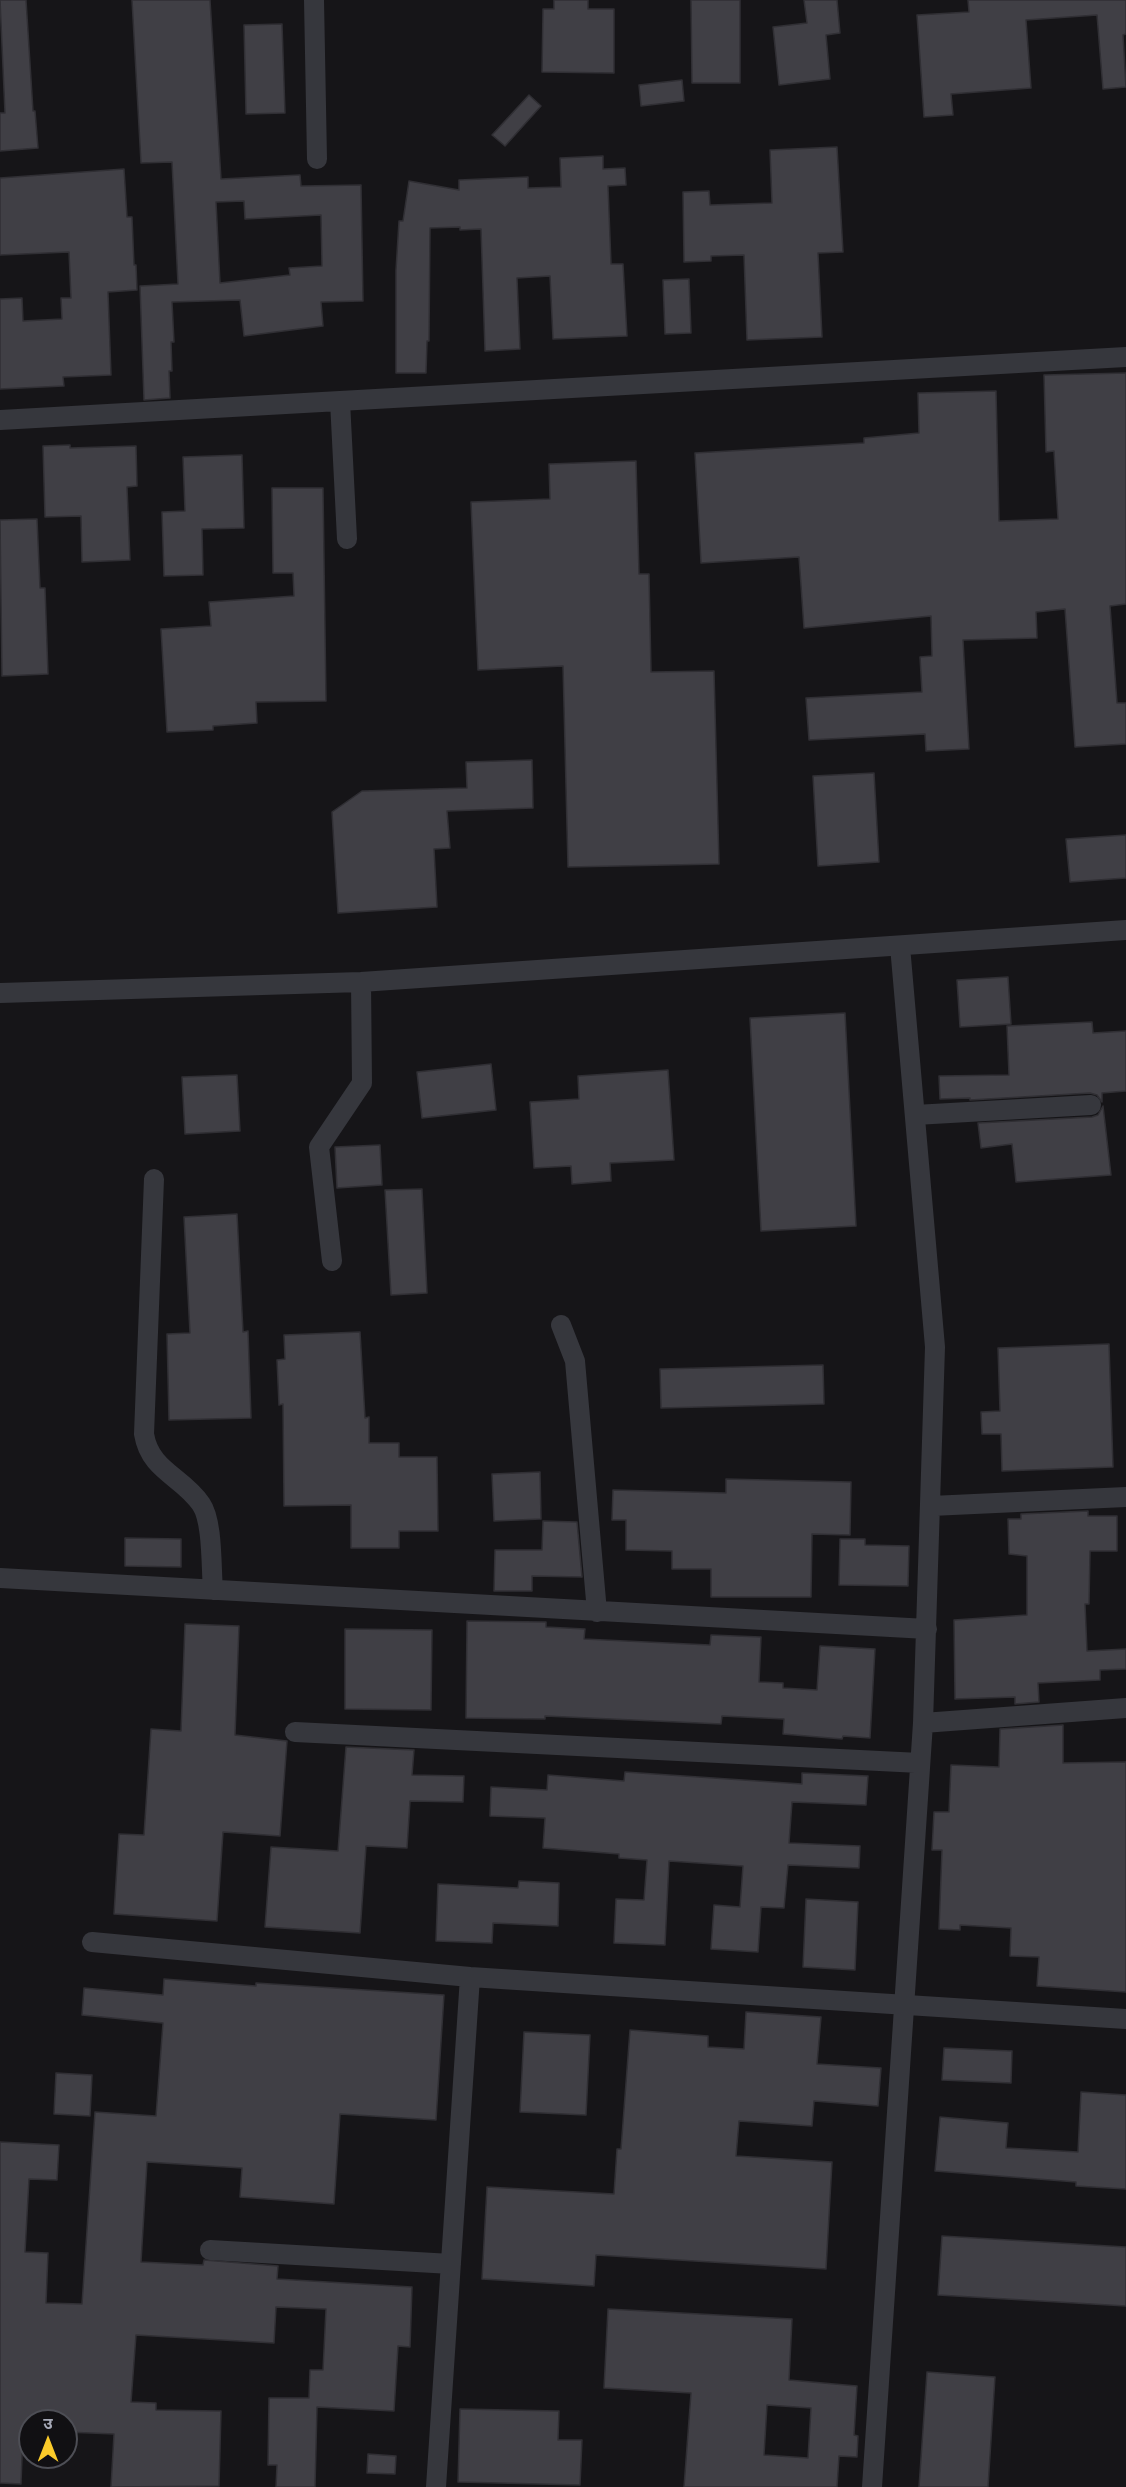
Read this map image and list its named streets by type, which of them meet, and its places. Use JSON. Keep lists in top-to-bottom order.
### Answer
{
  "north": "top"
}
